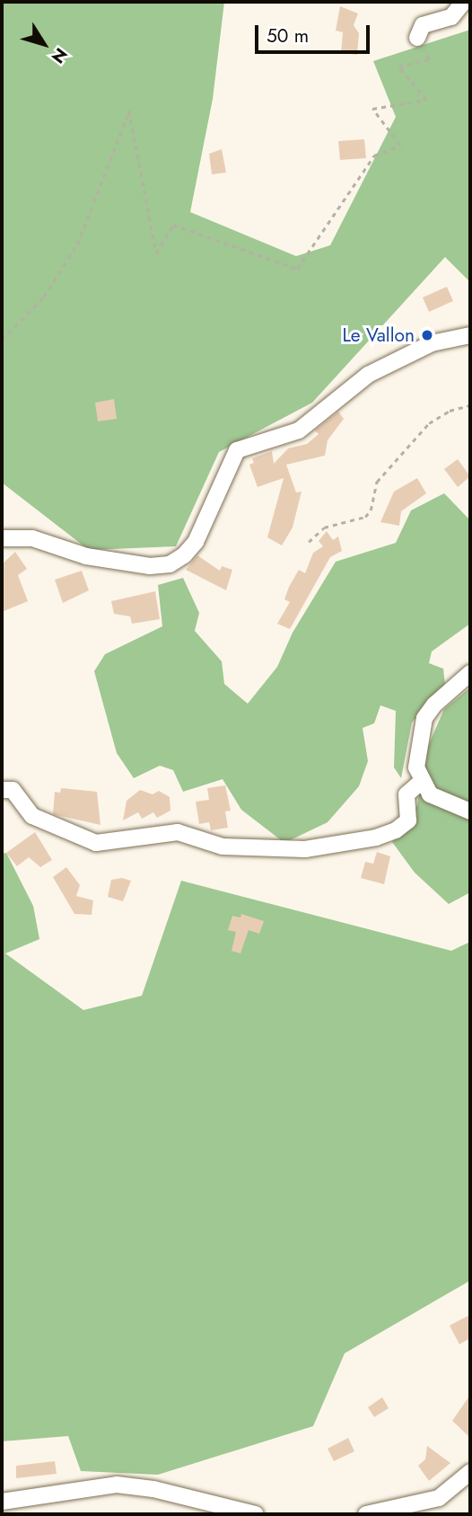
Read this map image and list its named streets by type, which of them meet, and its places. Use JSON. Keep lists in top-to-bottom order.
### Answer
{
  "places": ["Le Vallon"],
  "scale_bar": "50 m",
  "north": "bottom right"
}
